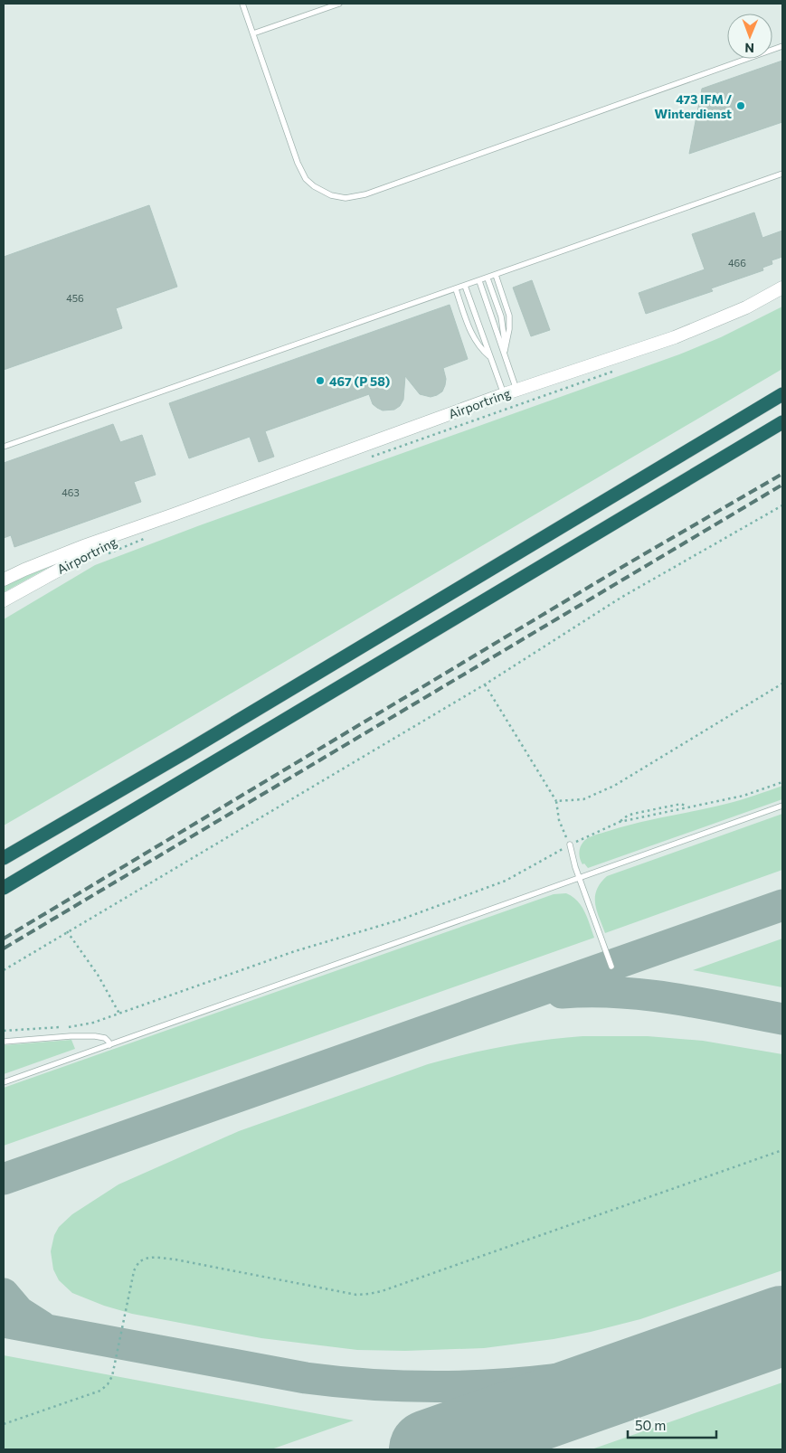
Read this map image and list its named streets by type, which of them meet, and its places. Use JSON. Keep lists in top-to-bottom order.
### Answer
{
  "streets": {
    "street": ["Airportring"]
  },
  "places": ["473 IFM / Winterdienst", "467 (P 58)"],
  "house_numbers": ["466", "456", "463"],
  "scale_bar": "50 m",
  "north": "bottom"
}
